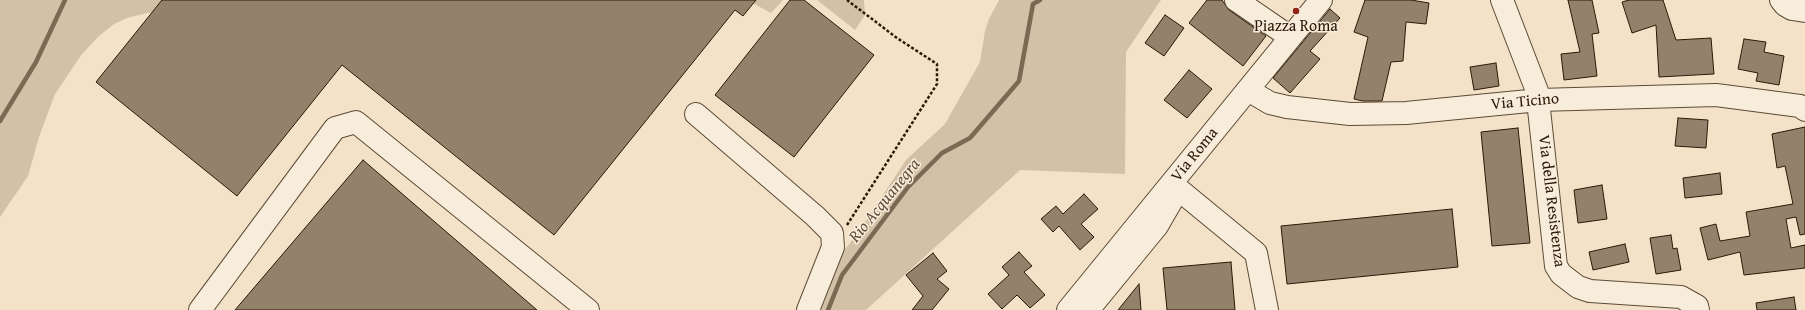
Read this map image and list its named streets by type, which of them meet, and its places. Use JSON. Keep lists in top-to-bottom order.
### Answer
{
  "streets": {
    "street": ["Via Ticino", "Via Roma", "Via della Resistenza"]
  },
  "crossings": [
    ["Via Ticino", "Via Roma"],
    ["Via Ticino", "Via della Resistenza"]
  ],
  "water": ["Rio Acquanegra"],
  "places": ["Piazza Roma"]
}
